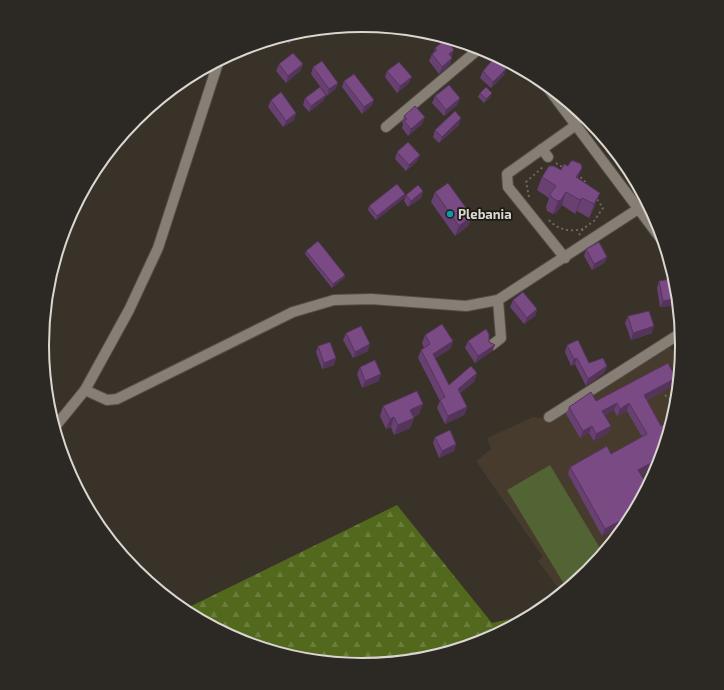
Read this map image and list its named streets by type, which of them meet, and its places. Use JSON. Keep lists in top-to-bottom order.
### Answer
{
  "places": ["Plebania"]
}
